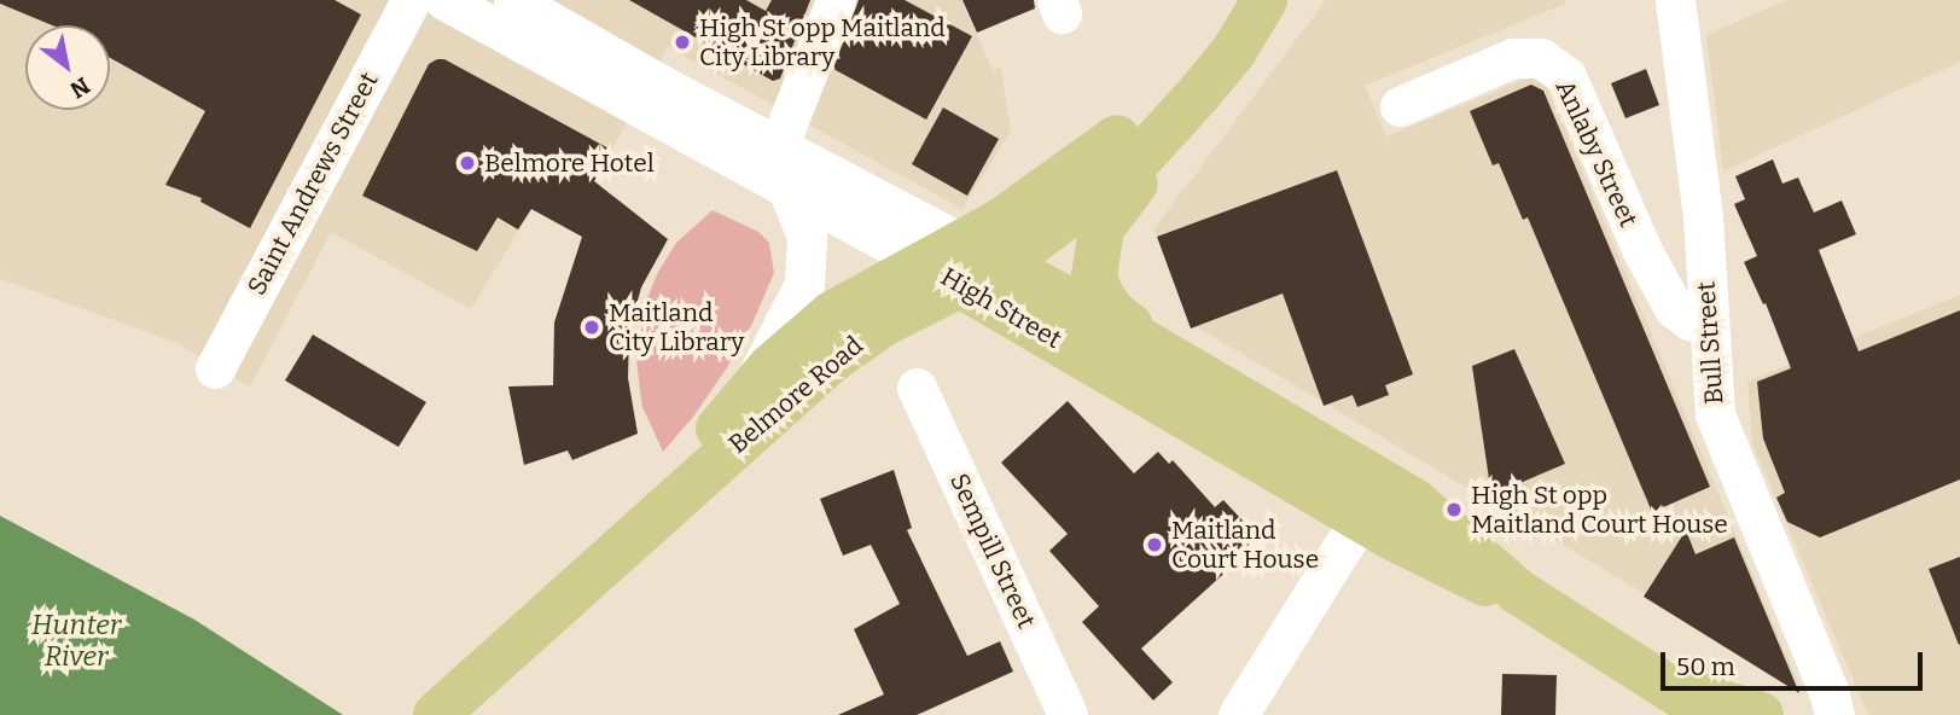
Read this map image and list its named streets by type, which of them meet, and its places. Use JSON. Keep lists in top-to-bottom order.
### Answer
{
  "streets": {
    "main road": ["High Street", "Belmore Road"],
    "street": [
      "Anlaby Street",
      "Saint Andrews Street",
      "Bull Street",
      "Sempill Street"
    ]
  },
  "crossings": [
    ["Anlaby Street", "Bull Street"],
    ["High Street", "Belmore Road"]
  ],
  "water": ["Hunter River"],
  "places": [
    "High St opp Maitland City Library",
    "Belmore Hotel",
    "Maitland City Library",
    "High St opp Maitland Court House",
    "Maitland Court House"
  ],
  "scale_bar": "50 m",
  "north": "bottom right"
}
